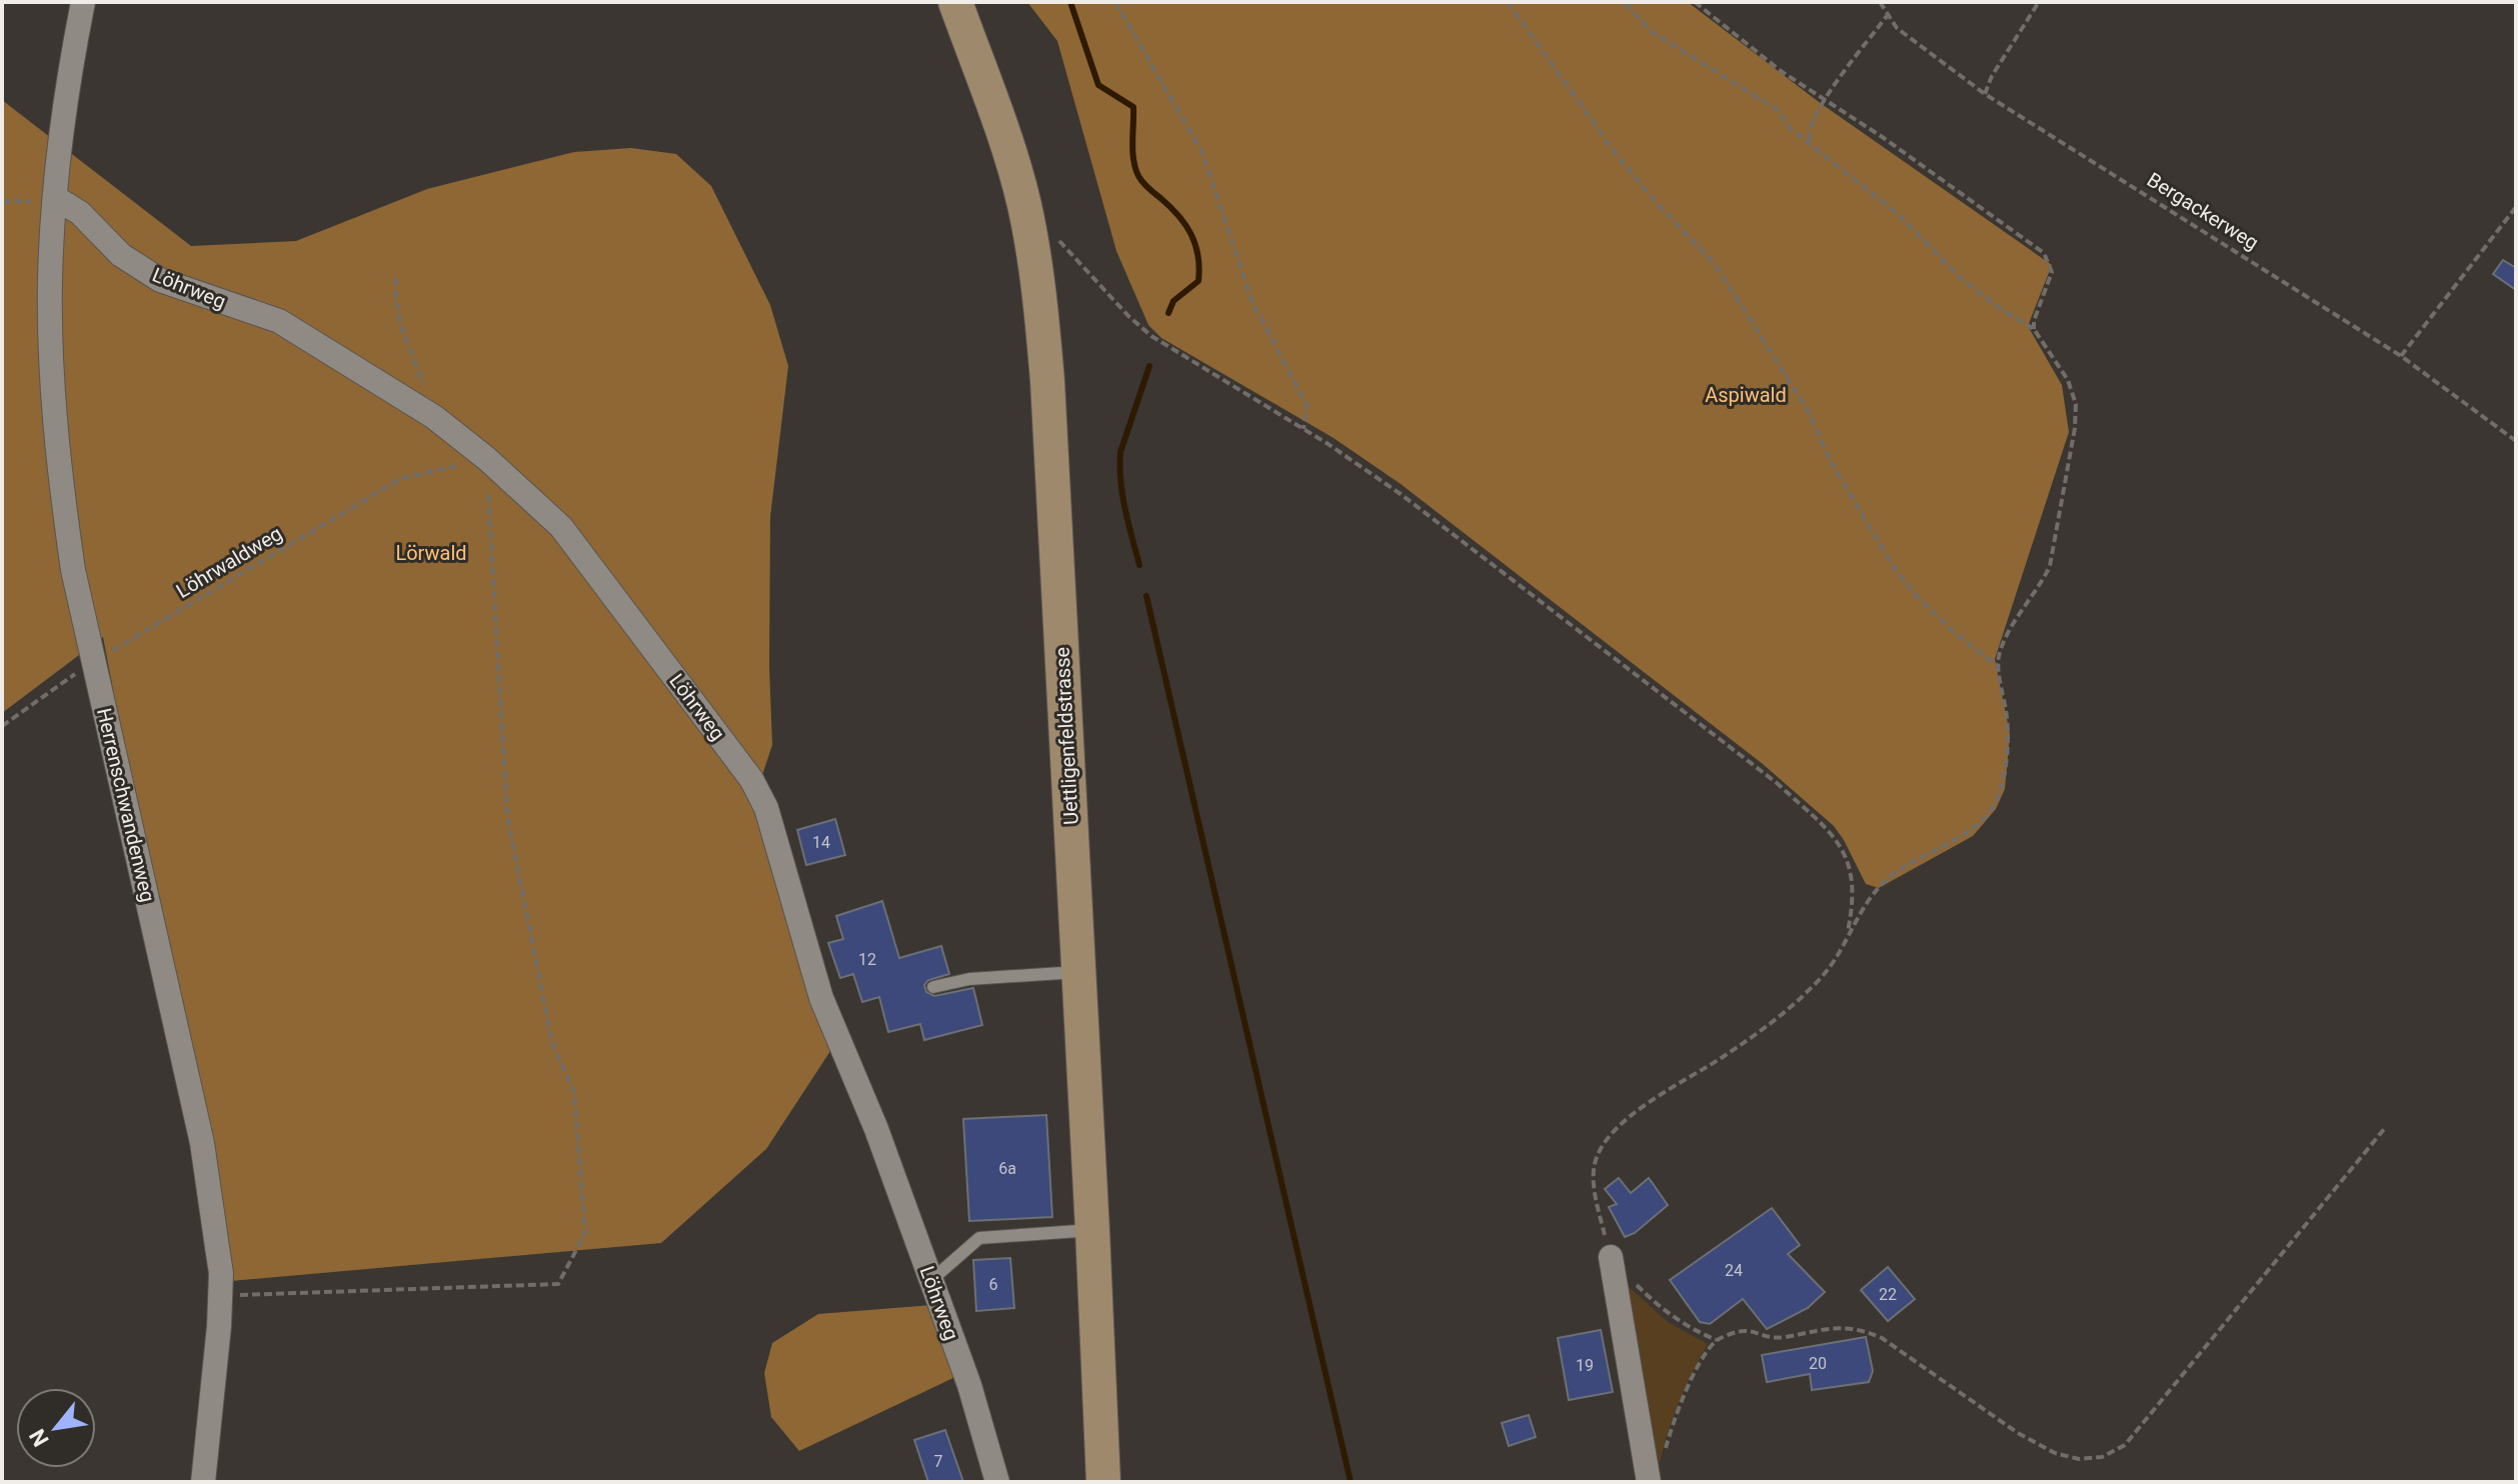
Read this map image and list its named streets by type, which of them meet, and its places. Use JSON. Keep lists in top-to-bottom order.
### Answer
{
  "streets": {
    "main road": ["Uettligenfeldstrasse"],
    "street": ["Löhrweg", "Herrenschwandenweg"],
    "path": ["Bergackerweg", "Löhrwaldweg"]
  },
  "crossings": [
    ["Löhrweg", "Löhrwaldweg"],
    ["Löhrweg", "Herrenschwandenweg"],
    ["Löhrwaldweg", "Herrenschwandenweg"]
  ],
  "parks": ["Aspiwald", "Lörwald"],
  "house_numbers": [
    "14",
    "12",
    "6a",
    "24",
    "6",
    "22",
    "20",
    "19",
    "7"
  ],
  "north": "bottom left"
}
